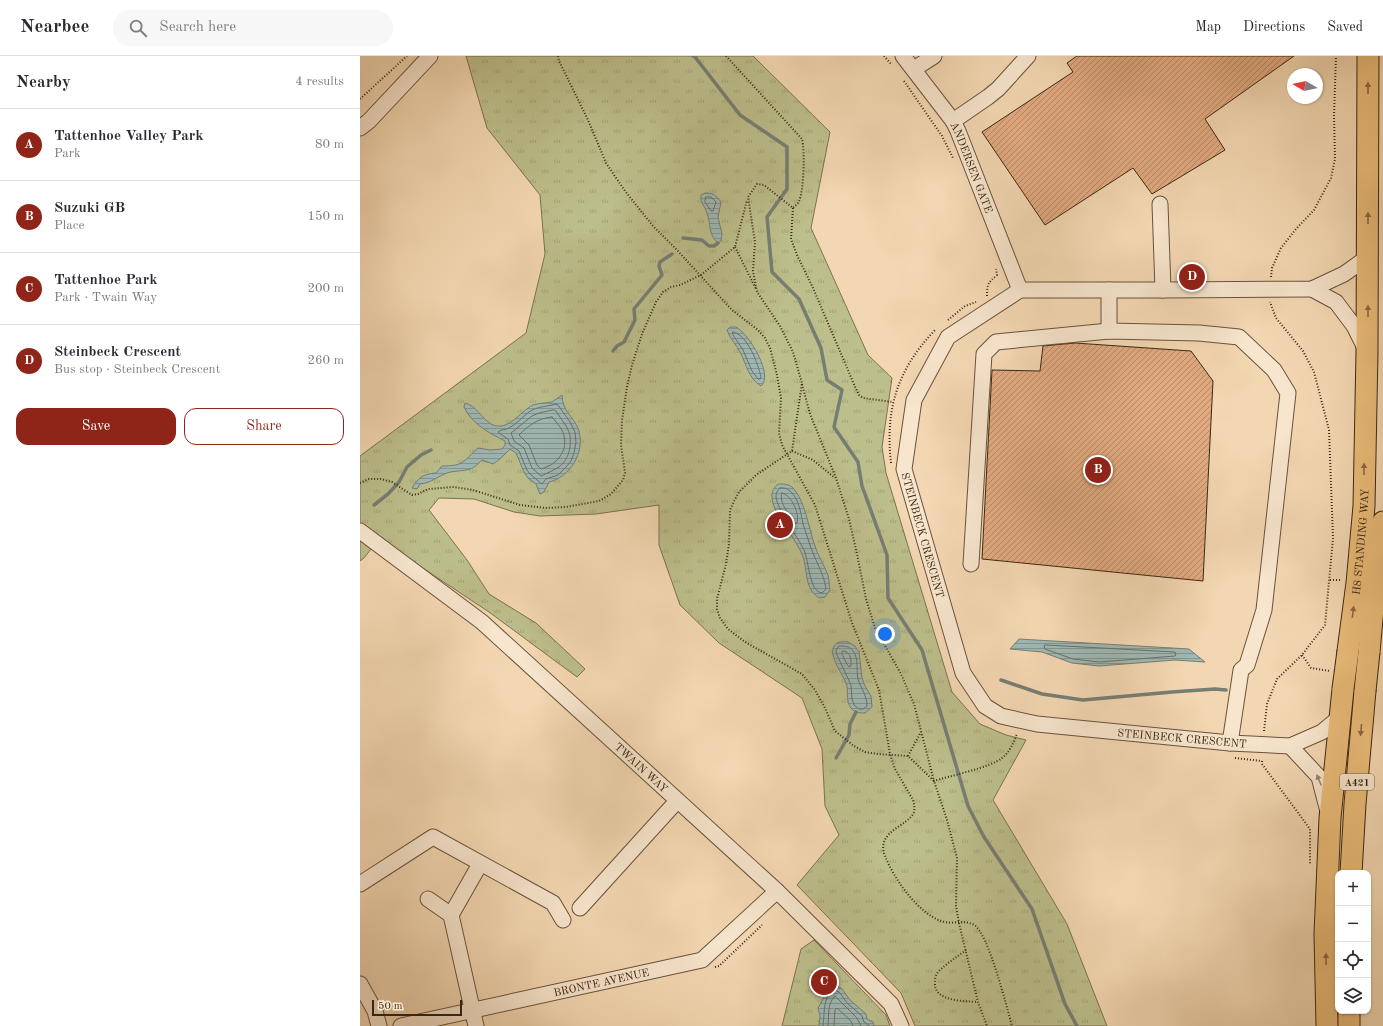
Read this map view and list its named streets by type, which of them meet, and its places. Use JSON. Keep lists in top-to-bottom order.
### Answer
{
  "streets": {
    "highway": ["H8 STANDING WAY", "A421"],
    "street": [
      "ANDERSEN GATE",
      "STEINBECK CRESCENT",
      "TWAIN WAY",
      "BRONTE AVENUE"
    ]
  },
  "crossings": [
    ["ANDERSEN GATE", "STEINBECK CRESCENT"],
    ["STEINBECK CRESCENT", "H8 STANDING WAY"],
    ["TWAIN WAY", "BRONTE AVENUE"]
  ],
  "scale_bar": "50 m",
  "north": "left",
  "page": {
    "header": "Nearbee",
    "search": "Search here",
    "nav": ["Map", "Directions", "Saved"],
    "heading": ["Nearby", "4 results"],
    "list": [
      {
        "mark": "A",
        "name": "Tattenhoe Valley Park",
        "note": "Park",
        "value": "80 m"
      },
      {
        "mark": "B",
        "name": "Suzuki GB",
        "note": "Place",
        "value": "150 m"
      },
      {
        "mark": "C",
        "name": "Tattenhoe Park",
        "note": "Park · Twain Way",
        "value": "200 m"
      },
      {
        "mark": "D",
        "name": "Steinbeck Crescent",
        "note": "Bus stop · Steinbeck Crescent",
        "value": "260 m"
      }
    ],
    "pins": [
      "D",
      "B",
      "A",
      "C"
    ],
    "buttons": ["Save", "Share"],
    "map_buttons": ["+", "−"],
    "scale": "50 m"
  }
}
